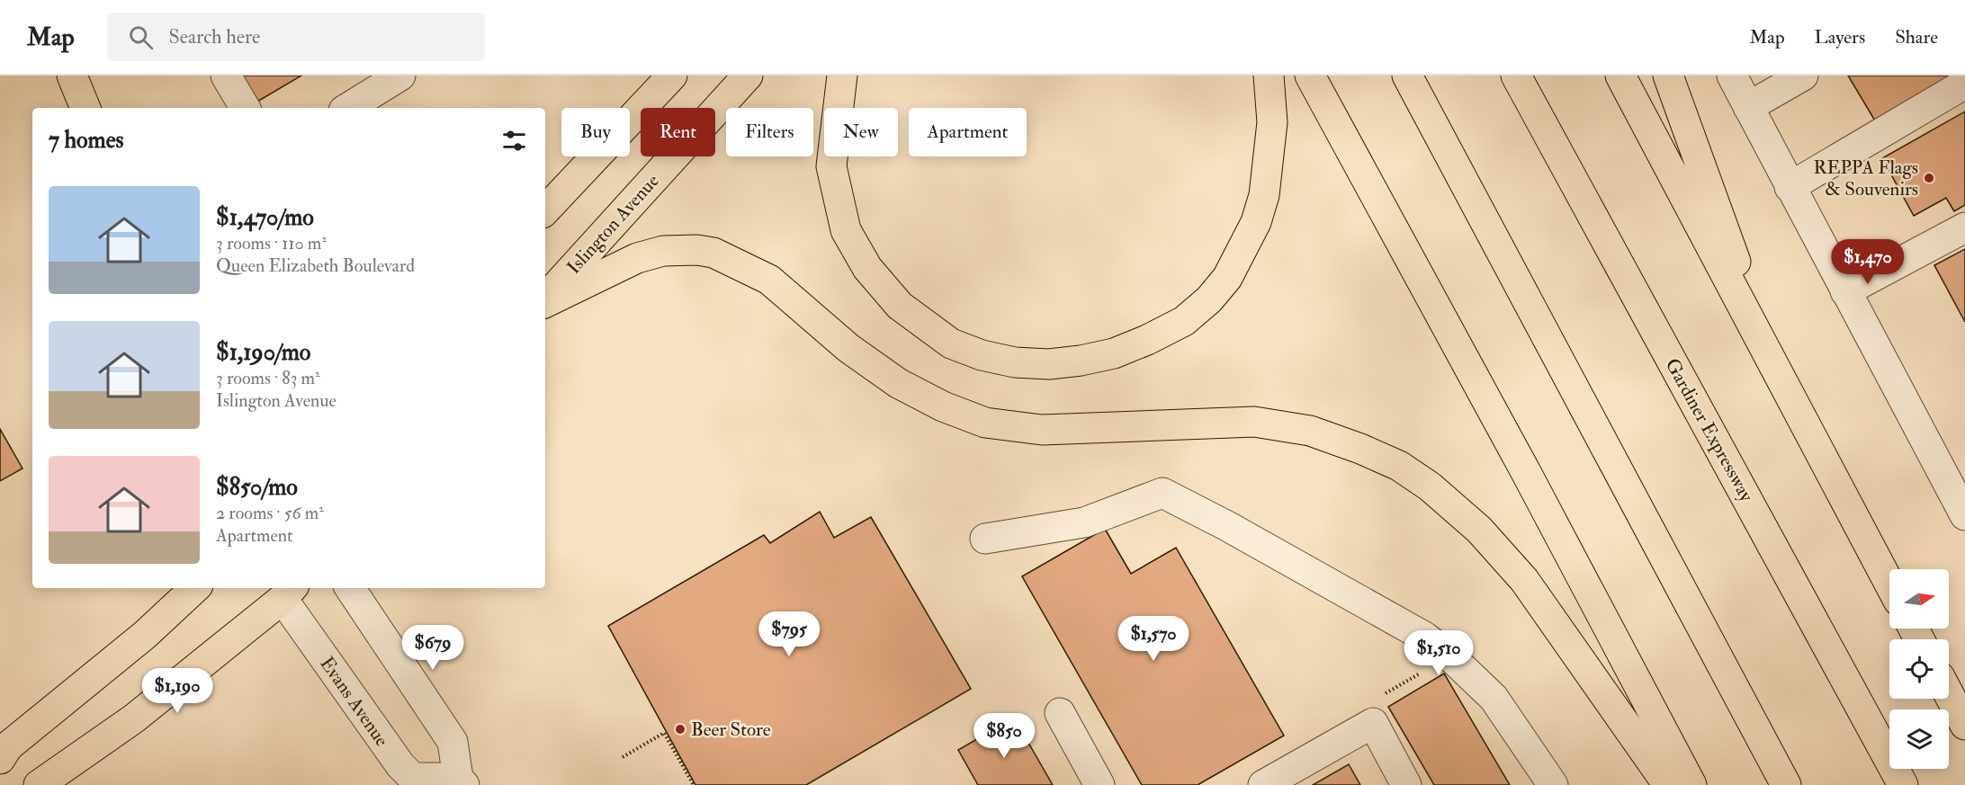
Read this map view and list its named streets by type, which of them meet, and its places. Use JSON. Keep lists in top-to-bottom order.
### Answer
{
  "streets": {
    "main road": ["Islington Avenue", "Gardiner Expressway"],
    "street": ["Evans Avenue"]
  },
  "places": ["REPPA Flags & Souvenirs", "Beer Store"],
  "north": "right",
  "page": {
    "header": "Map",
    "search": "Search here",
    "nav": ["Map", "Layers", "Share"],
    "chip": [
      "Buy",
      "Rent",
      "Filters",
      "New",
      "Apartment"
    ],
    "heading": "7 homes",
    "list": [
      {
        "name": "$1,470/mo",
        "note": "3 rooms · 110 m² · Queen Elizabeth Boulevard"
      },
      {
        "name": "$1,190/mo",
        "note": "3 rooms · 83 m² · Islington Avenue"
      },
      {
        "name": "$850/mo",
        "note": "2 rooms · 56 m² · Apartment"
      }
    ],
    "price": [
      "$1,470",
      "$795",
      "$1,570",
      "$679",
      "$1,510",
      "$1,190",
      "$850"
    ]
  }
}
